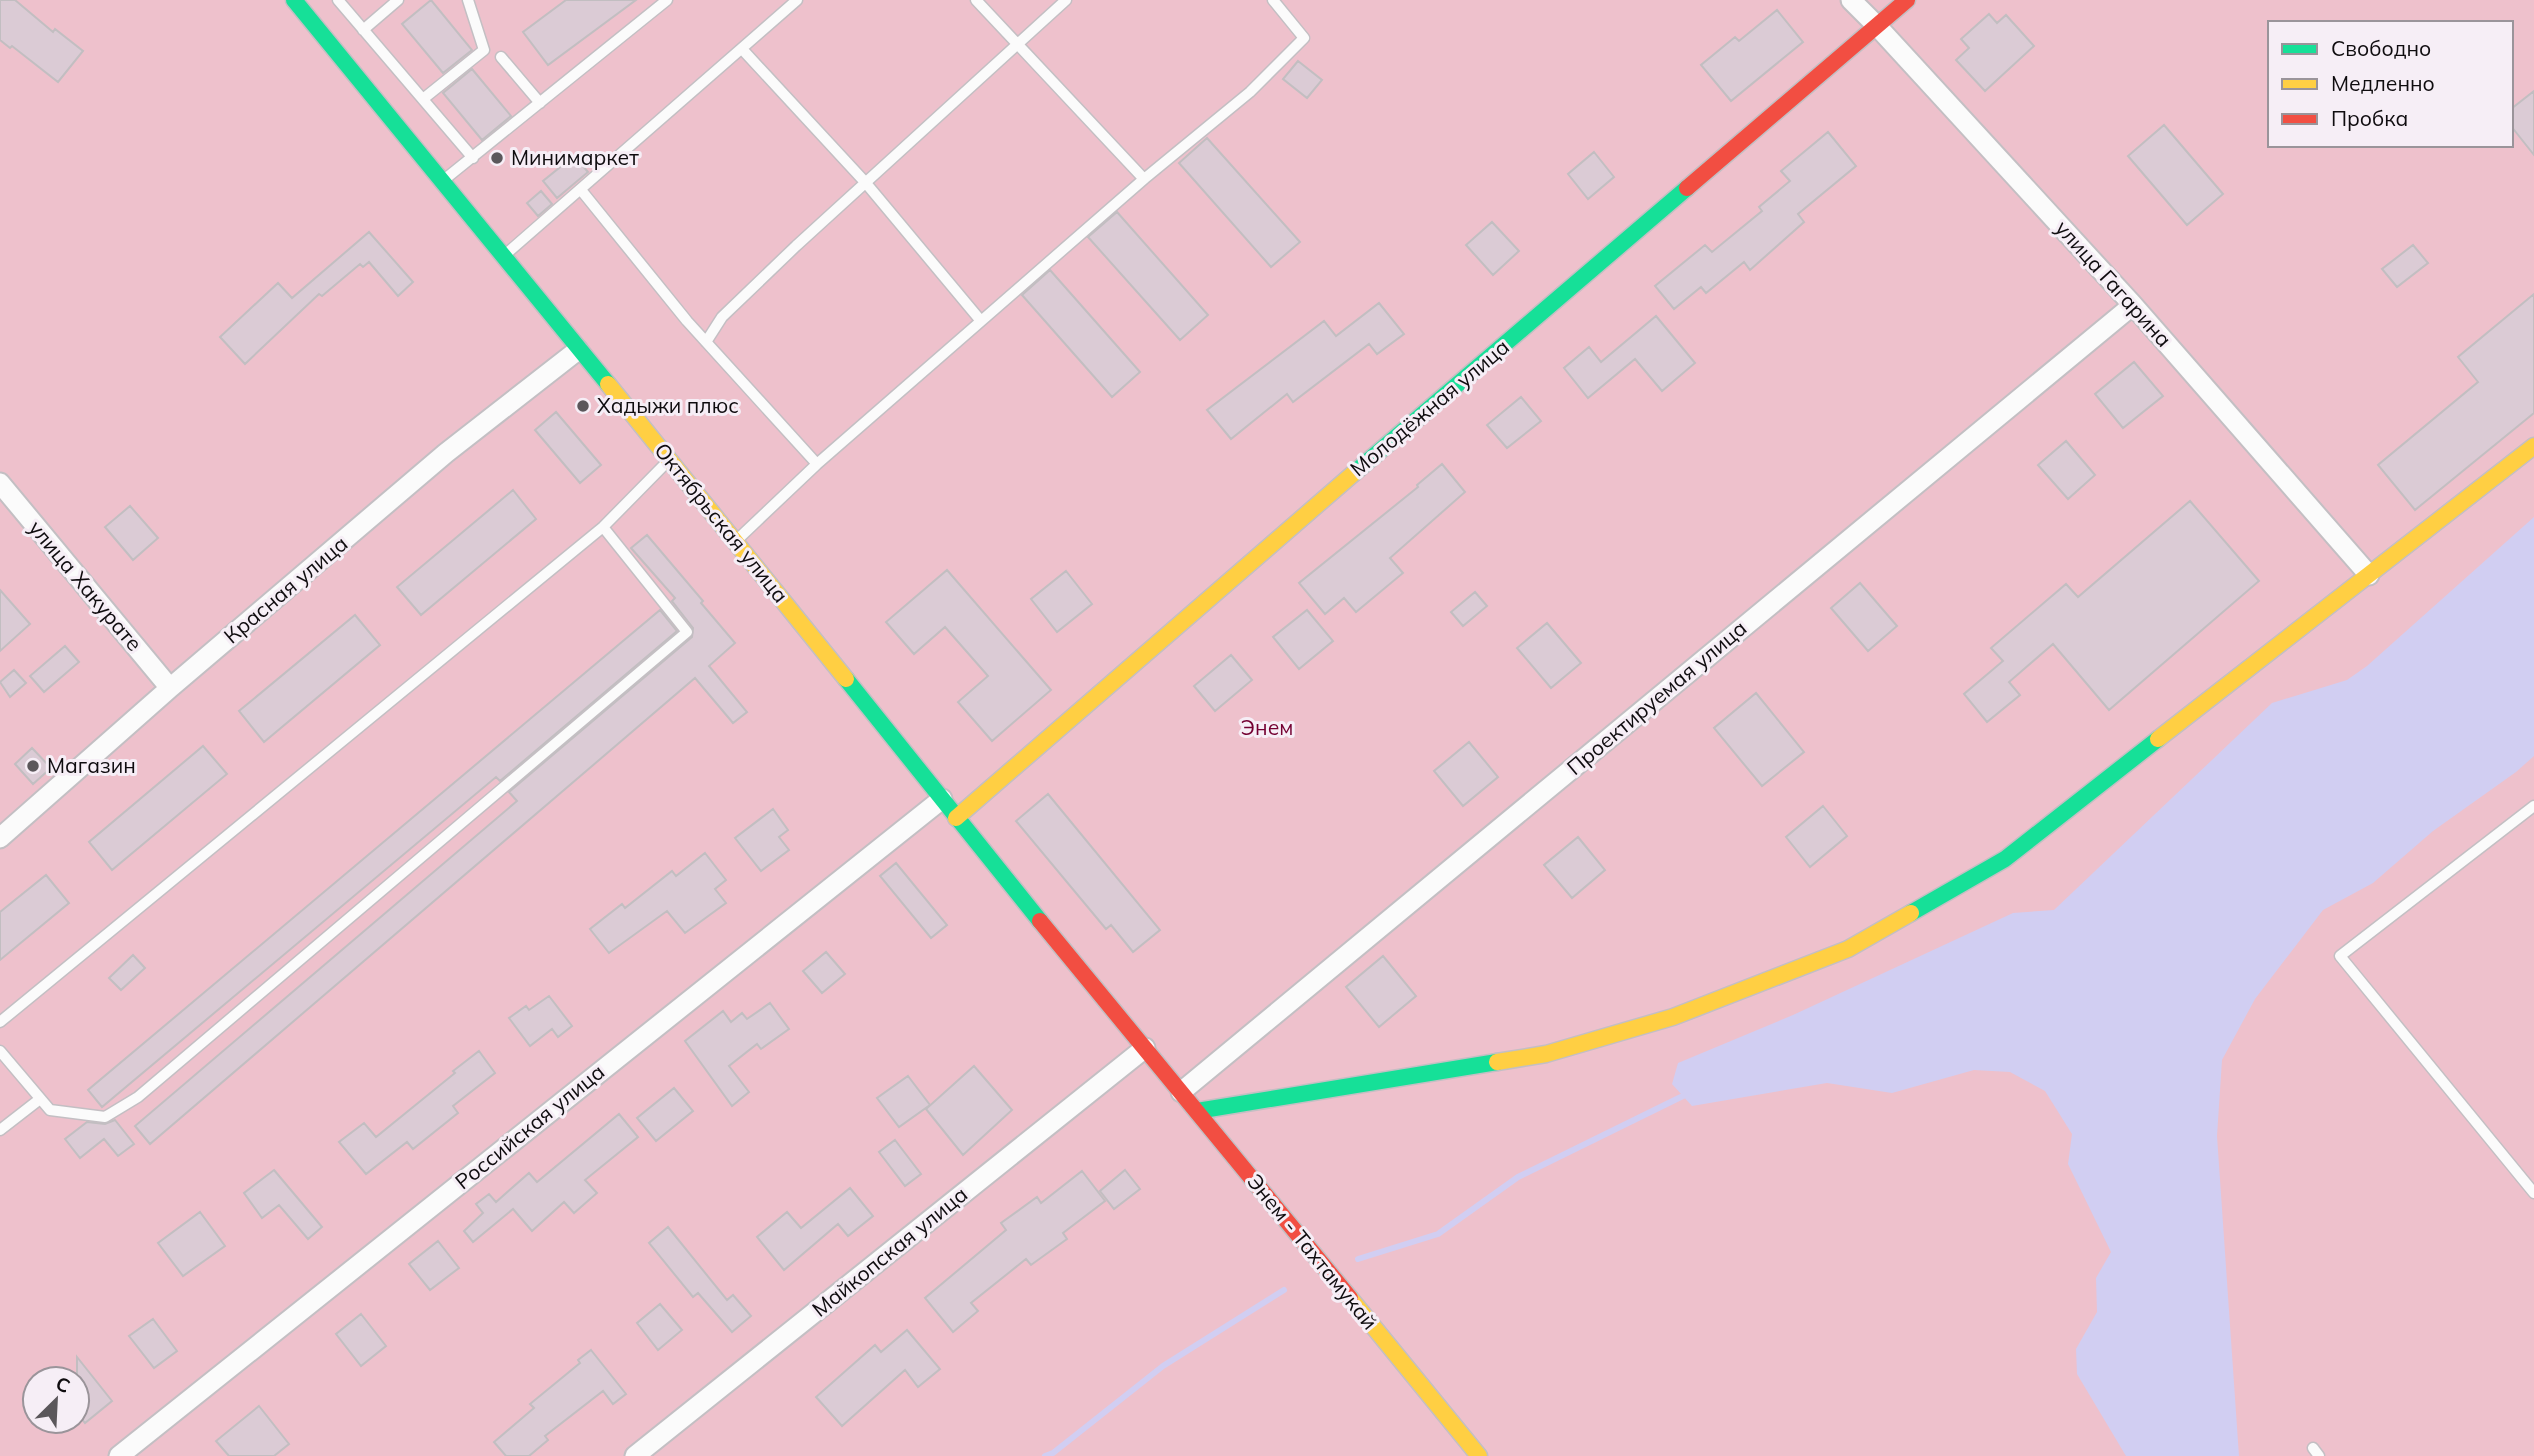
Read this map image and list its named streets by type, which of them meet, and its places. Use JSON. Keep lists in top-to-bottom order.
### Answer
{
  "streets": {
    "street": [
      "улица Гагарина",
      "Молодёжная улица",
      "Октябрьская улица",
      "улица Хакурате",
      "Красная улица",
      "Проектируемая улица",
      "Российская улица",
      "Майкопская улица",
      "Энем - Тахтамукай"
    ]
  },
  "crossings": [
    ["улица Гагарина", "Молодёжная улица"],
    ["улица Гагарина", "Проектируемая улица"],
    ["Молодёжная улица", "Октябрьская улица"],
    ["Октябрьская улица", "Красная улица"],
    ["Октябрьская улица", "Российская улица"],
    ["Октябрьская улица", "Майкопская улица"],
    ["Октябрьская улица", "Энем - Тахтамукай"],
    ["улица Хакурате", "Красная улица"],
    ["Проектируемая улица", "Энем - Тахтамукай"],
    ["Майкопская улица", "Энем - Тахтамукай"]
  ],
  "parks": ["Энем"],
  "places": ["Минимаркет", "Хадыжи плюс", "Магазин"],
  "legend": ["Свободно", "Медленно", "Пробка"],
  "north": "top right"
}
